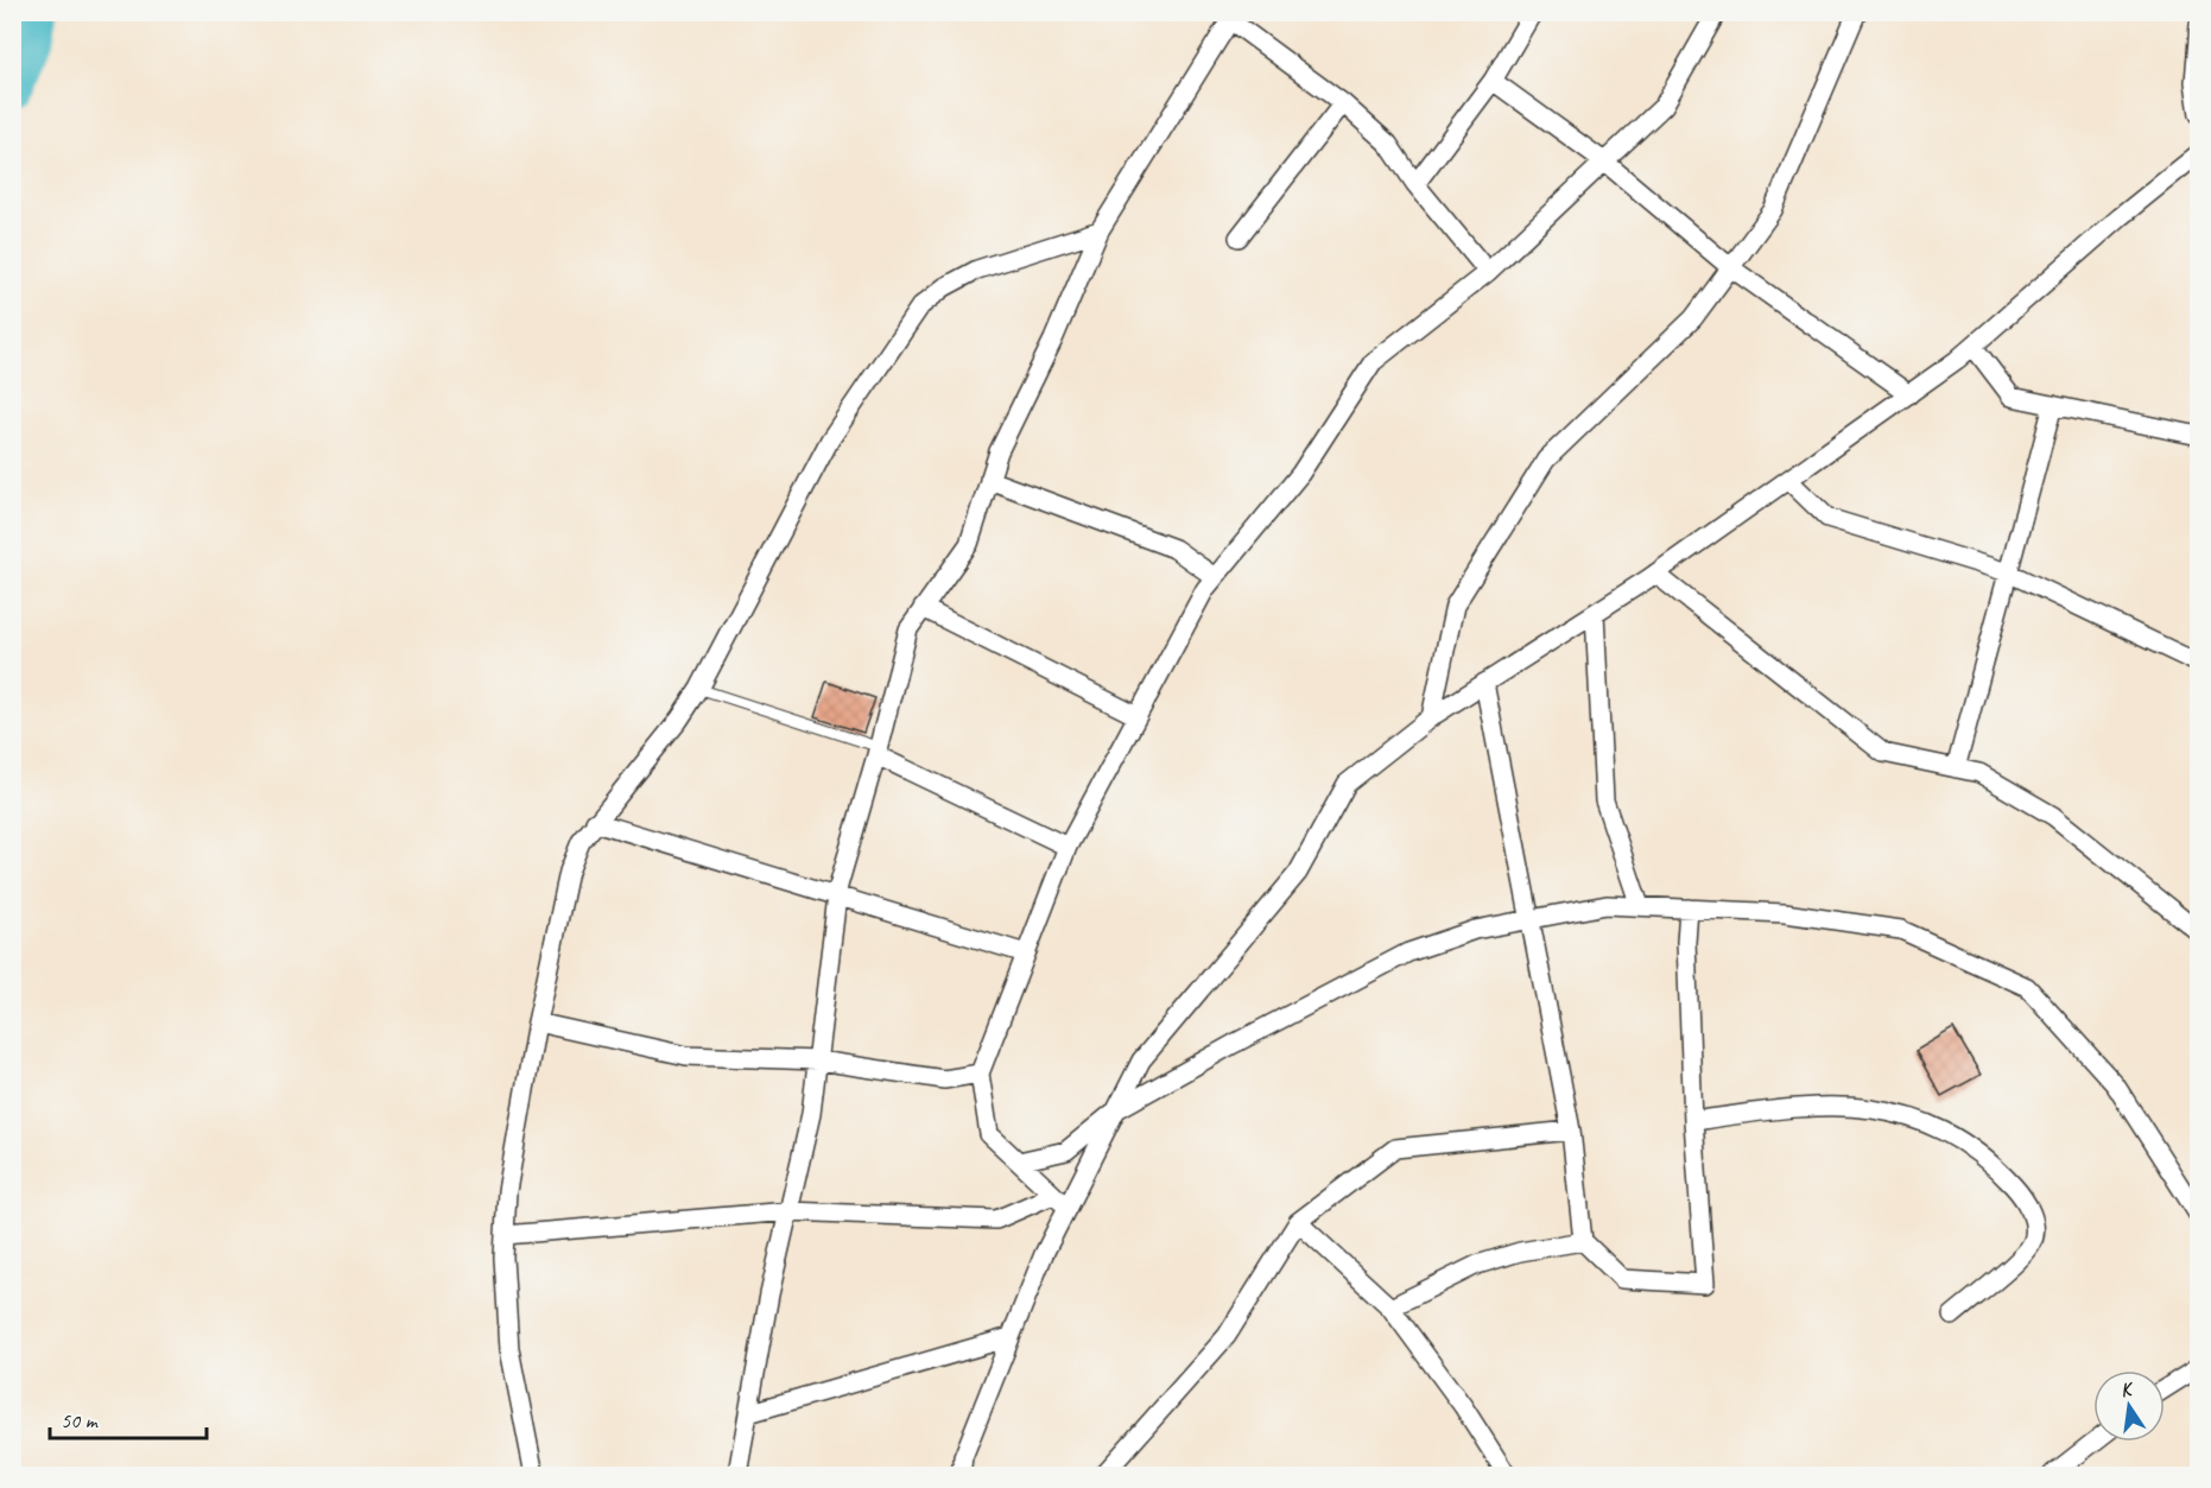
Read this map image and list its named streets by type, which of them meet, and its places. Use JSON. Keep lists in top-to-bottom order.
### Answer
{
  "scale_bar": "50 m",
  "north": "top"
}
